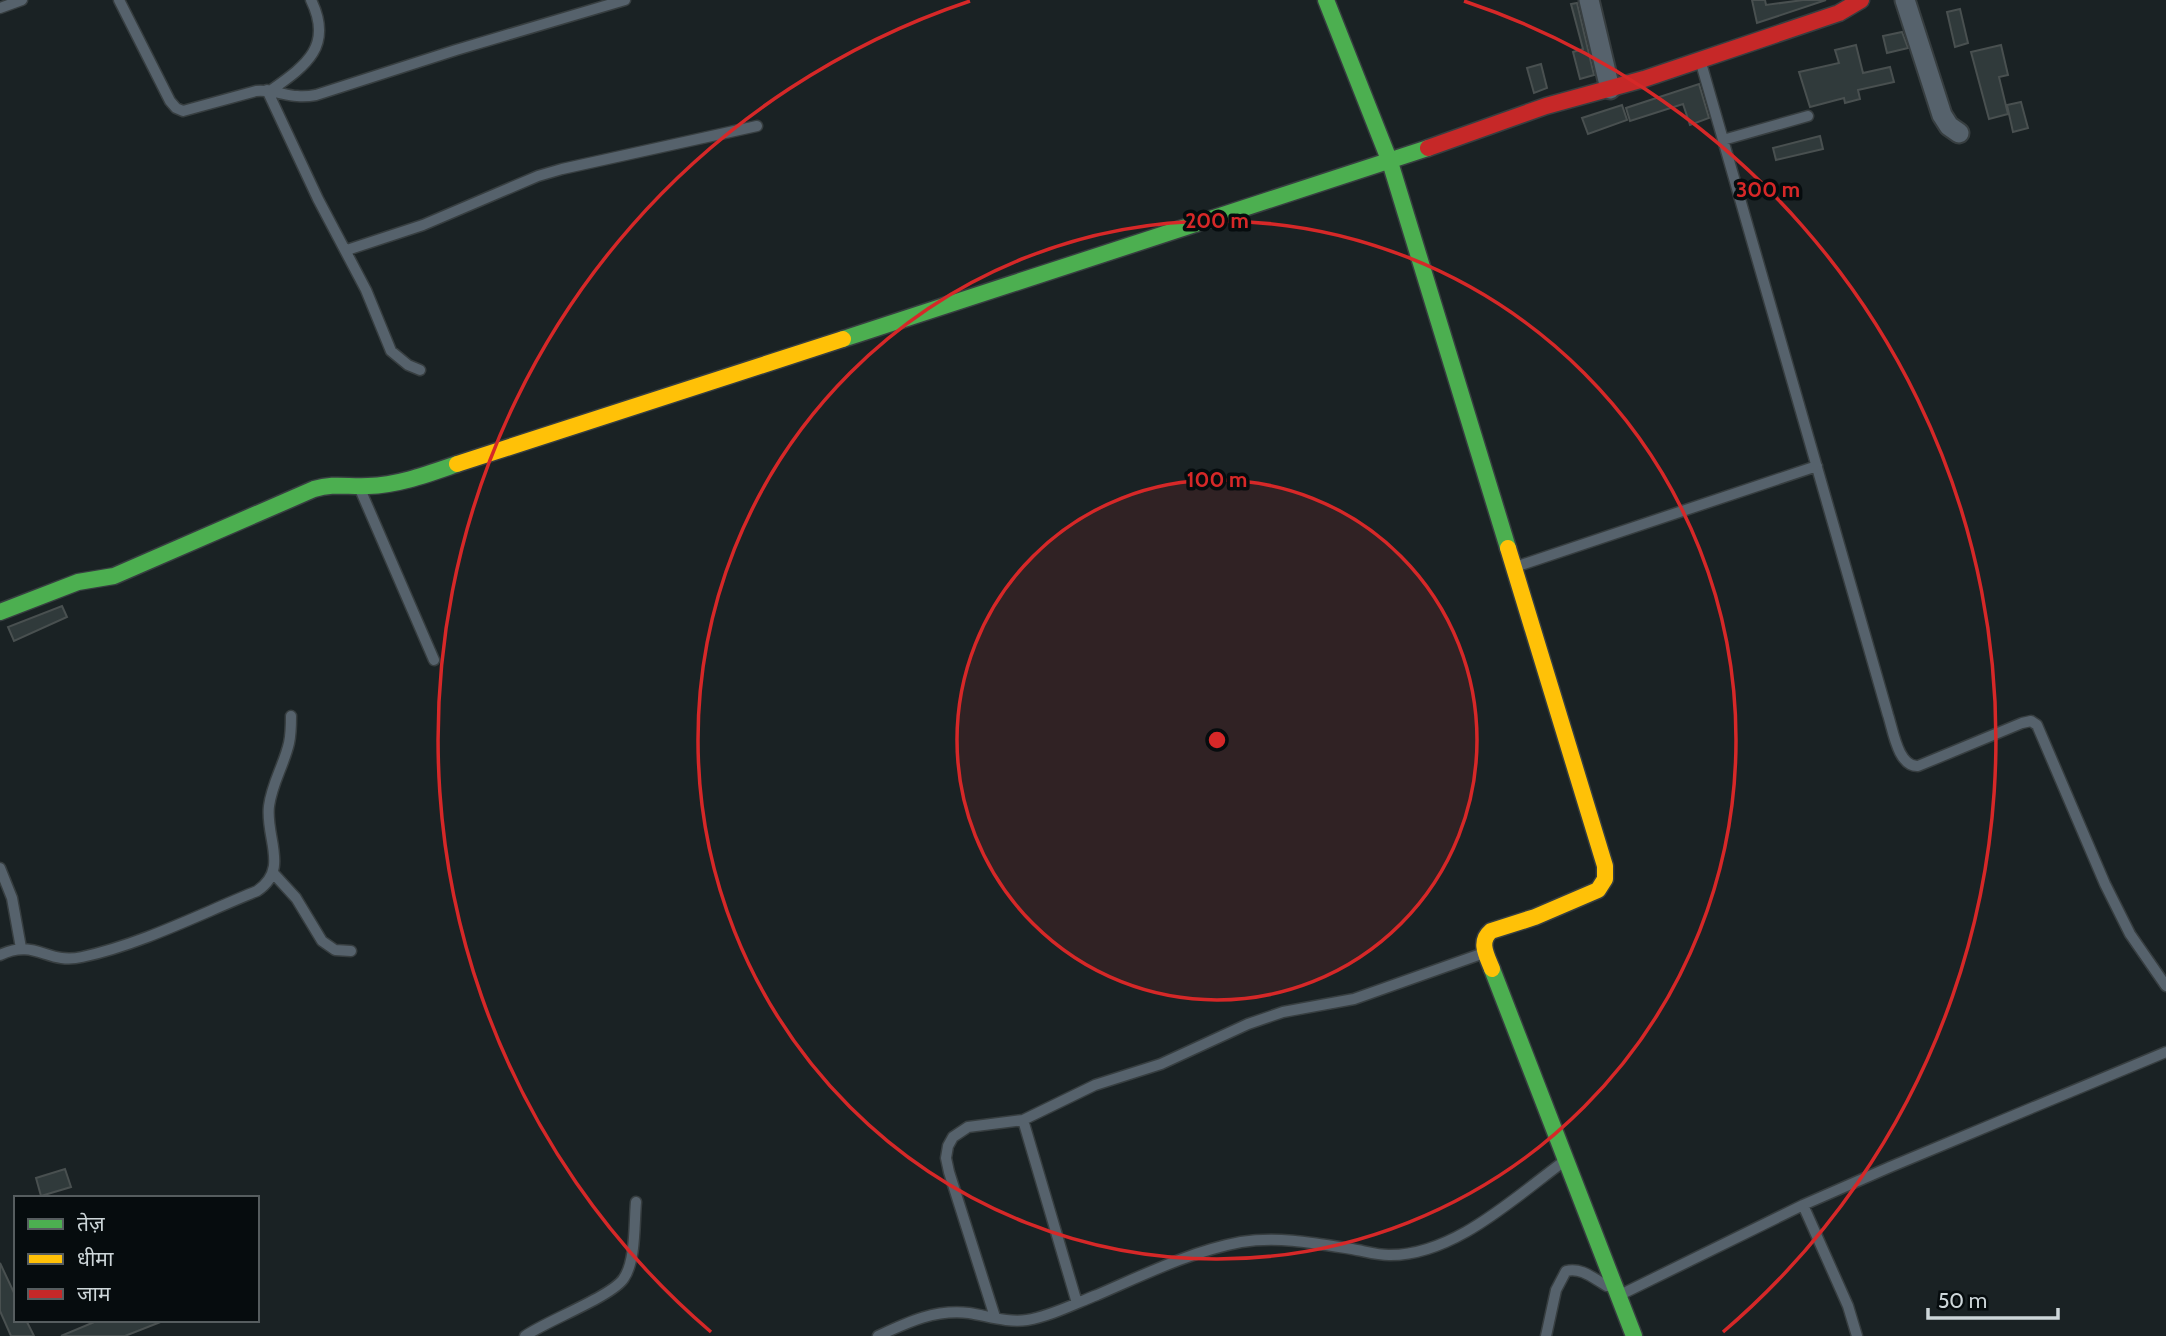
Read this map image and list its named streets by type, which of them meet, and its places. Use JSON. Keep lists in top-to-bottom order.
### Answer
{
  "legend": ["तेज़", "धीमा", "जाम"],
  "scale_bar": "50 m",
  "rings": ["300 m", "200 m", "100 m"]
}
